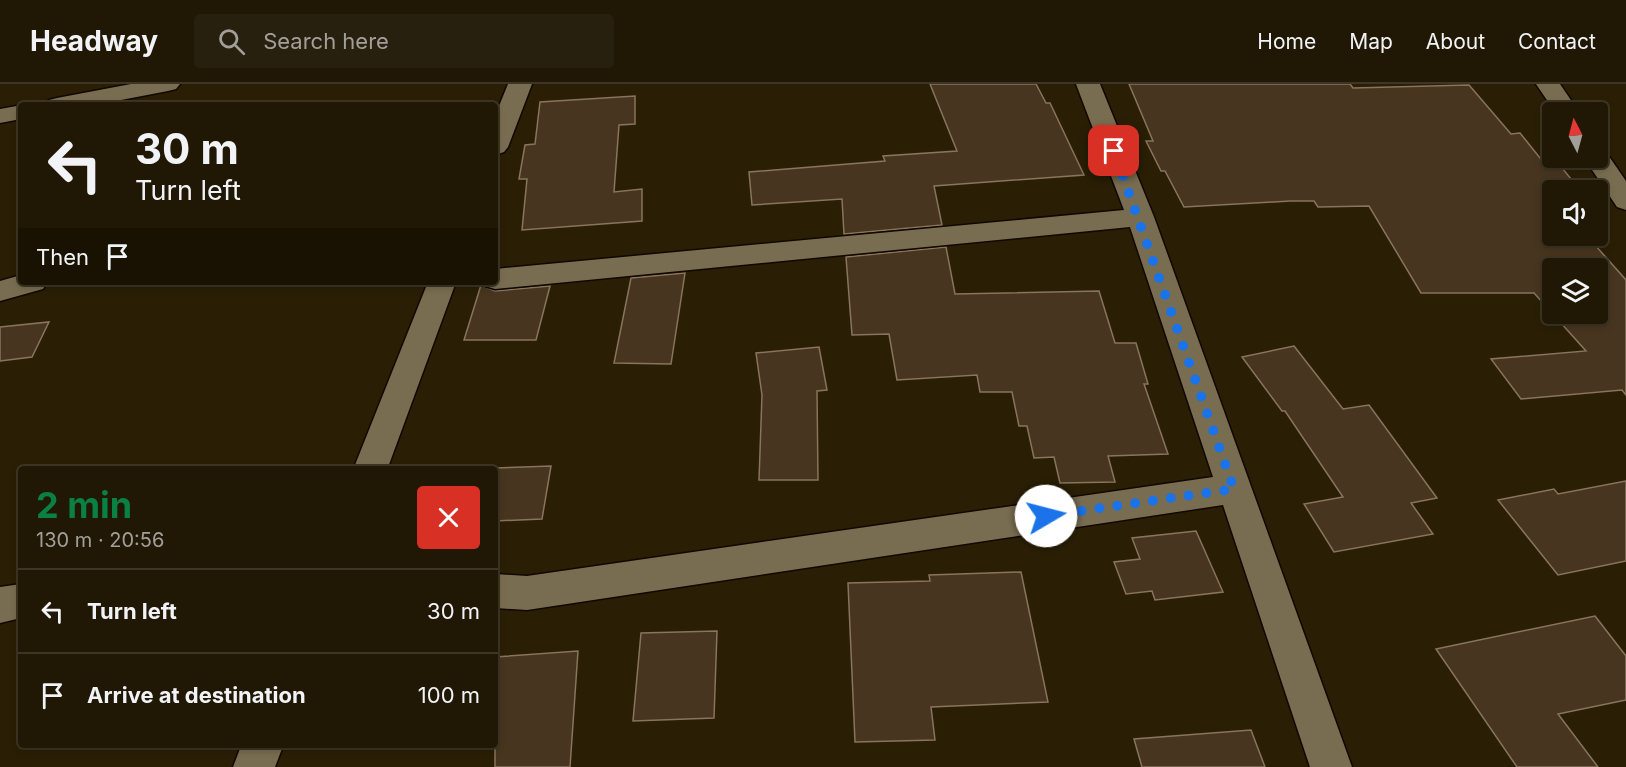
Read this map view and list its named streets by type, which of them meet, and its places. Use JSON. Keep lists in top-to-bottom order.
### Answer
{
  "north": "top",
  "page": {
    "header": "Headway",
    "search": "Search here",
    "nav": [
      "Home",
      "Map",
      "About",
      "Contact"
    ],
    "turn": ["30 m", "Turn left"],
    "then": "Then",
    "heading": ["2 min", "130 m · 20:56"],
    "list": [
      {
        "name": "Turn left",
        "value": "30 m"
      },
      {
        "name": "Arrive at destination",
        "value": "100 m"
      }
    ]
  }
}
